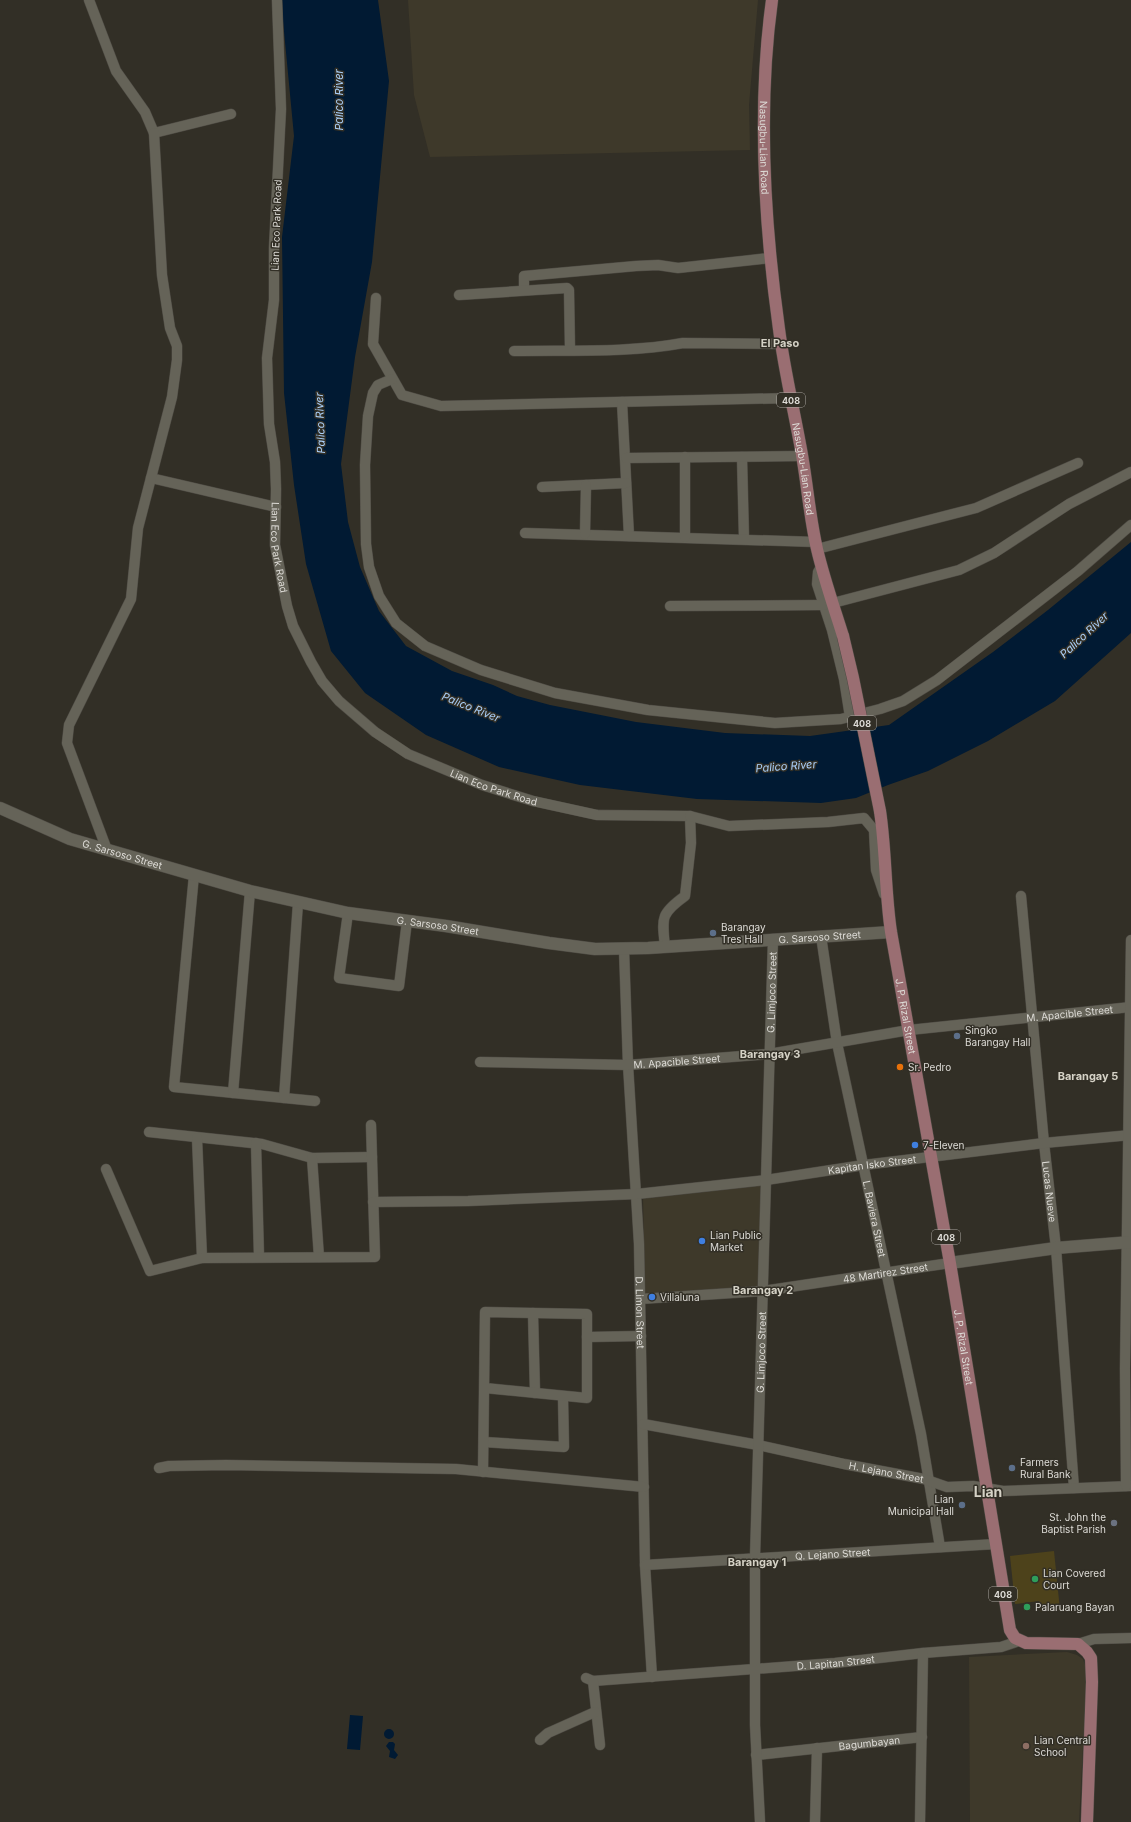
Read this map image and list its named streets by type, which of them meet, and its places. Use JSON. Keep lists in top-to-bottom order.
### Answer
{
  "streets": {
    "main road": ["Nasugbu-Lian Road", "408", "J. P. Rizal Street"],
    "street": [
      "Lian Eco Park Road",
      "G. Sarsoso Street",
      "G. Limjoco Street",
      "M. Apacible Street",
      "Kapitan Isko Street",
      "Lucas Nueve",
      "L. Baviera Street",
      "48 Martirez Street",
      "D. Limon Street",
      "H. Lejano Street",
      "Q. Lejano Street",
      "D. Lapitan Street",
      "Bagumbayan"
    ]
  },
  "crossings": [
    ["Nasugbu-Lian Road", "J. P. Rizal Street"],
    ["Lian Eco Park Road", "J. P. Rizal Street"],
    ["G. Sarsoso Street", "G. Limjoco Street"],
    ["G. Sarsoso Street", "J. P. Rizal Street"],
    ["G. Sarsoso Street", "L. Baviera Street"],
    ["G. Sarsoso Street", "D. Limon Street"],
    ["G. Limjoco Street", "M. Apacible Street"],
    ["G. Limjoco Street", "Kapitan Isko Street"],
    ["G. Limjoco Street", "48 Martirez Street"],
    ["G. Limjoco Street", "H. Lejano Street"],
    ["G. Limjoco Street", "Q. Lejano Street"],
    ["G. Limjoco Street", "D. Lapitan Street"],
    ["G. Limjoco Street", "Bagumbayan"],
    ["M. Apacible Street", "J. P. Rizal Street"],
    ["M. Apacible Street", "Lucas Nueve"],
    ["M. Apacible Street", "L. Baviera Street"],
    ["M. Apacible Street", "D. Limon Street"],
    ["J. P. Rizal Street", "Kapitan Isko Street"],
    ["J. P. Rizal Street", "48 Martirez Street"],
    ["J. P. Rizal Street", "H. Lejano Street"],
    ["J. P. Rizal Street", "Q. Lejano Street"],
    ["J. P. Rizal Street", "D. Lapitan Street"],
    ["Kapitan Isko Street", "Lucas Nueve"],
    ["Kapitan Isko Street", "L. Baviera Street"],
    ["Kapitan Isko Street", "D. Limon Street"],
    ["Lucas Nueve", "48 Martirez Street"],
    ["Lucas Nueve", "H. Lejano Street"],
    ["L. Baviera Street", "48 Martirez Street"],
    ["L. Baviera Street", "H. Lejano Street"],
    ["L. Baviera Street", "Q. Lejano Street"],
    ["48 Martirez Street", "D. Limon Street"],
    ["D. Limon Street", "H. Lejano Street"],
    ["D. Limon Street", "Q. Lejano Street"],
    ["D. Limon Street", "D. Lapitan Street"]
  ],
  "districts": [
    "El Paso",
    "Barangay 3",
    "Barangay 5",
    "Barangay 2",
    "Lian",
    "Barangay 1"
  ],
  "water": ["Palico River"],
  "places": [
    "Barangay Tres Hall",
    "Singko Barangay Hall",
    "Sr. Pedro",
    "7-Eleven",
    "Lian Public Market",
    "Villaluna",
    "Farmers Rural Bank",
    "Lian Municipal Hall",
    "St. John the Baptist Parish",
    "Lian Covered Court",
    "Palaruang Bayan",
    "Lian Central School"
  ]
}
